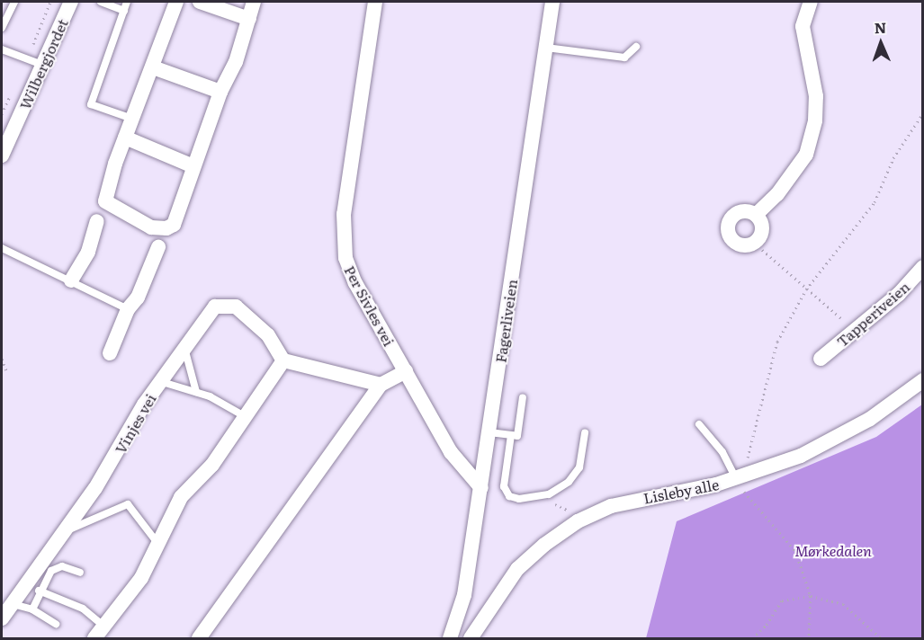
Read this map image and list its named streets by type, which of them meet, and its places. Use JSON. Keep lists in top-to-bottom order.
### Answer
{
  "streets": {
    "street": [
      "Wilbergjordet",
      "Per Sivles vei",
      "Tapperiveien",
      "Fagerliveien",
      "Vinjes vei",
      "Lisleby alle"
    ]
  },
  "crossings": [
    ["Per Sivles vei", "Fagerliveien"]
  ],
  "parks": ["Mørkedalen"],
  "north": "top"
}
